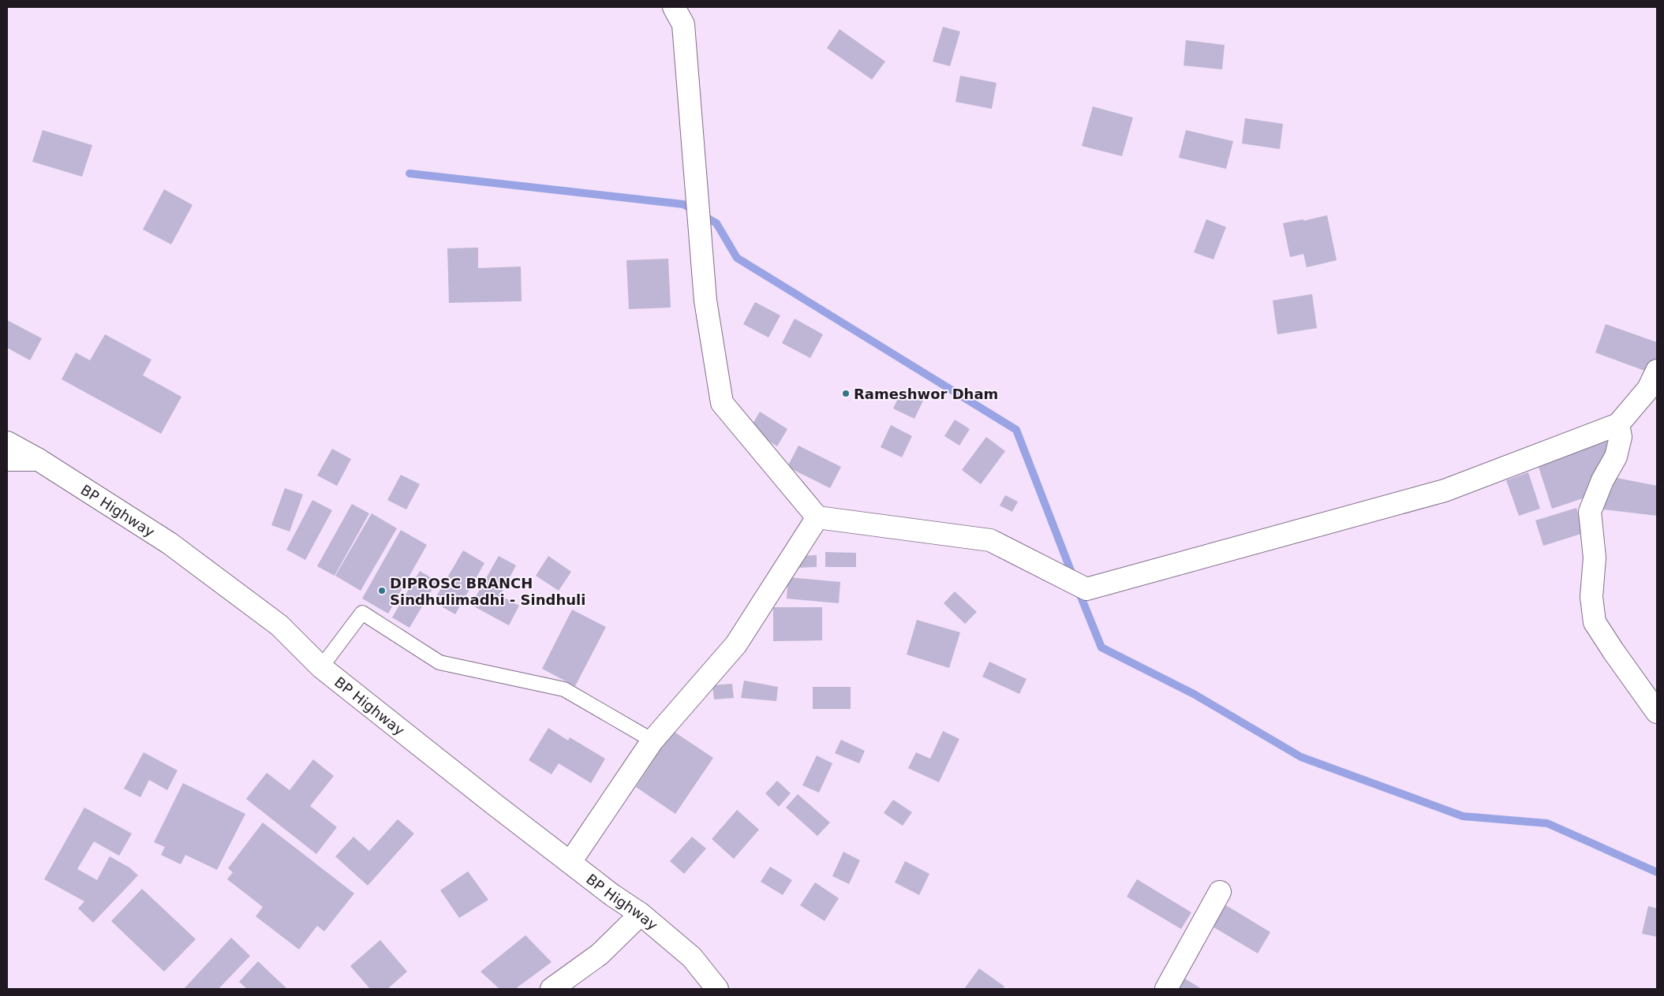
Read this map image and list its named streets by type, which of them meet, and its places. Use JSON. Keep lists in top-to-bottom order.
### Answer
{
  "streets": {
    "main road": ["BP Highway"]
  },
  "places": ["Rameshwor Dham", "DIPROSC BRANCH Sindhulimadhi - Sindhuli"]
}
